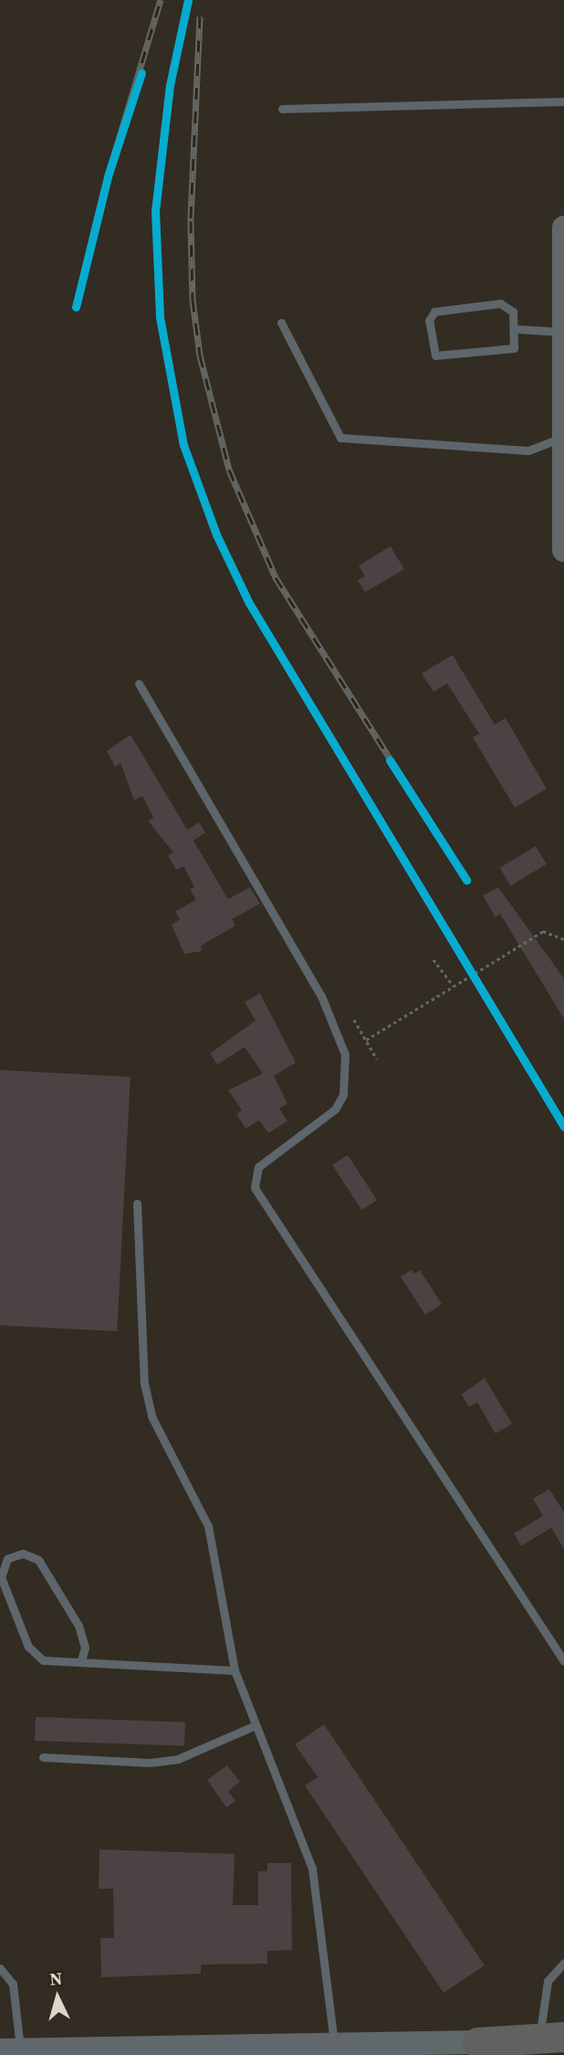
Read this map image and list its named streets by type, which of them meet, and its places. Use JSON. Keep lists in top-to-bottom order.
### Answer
{
  "north": "top"
}
